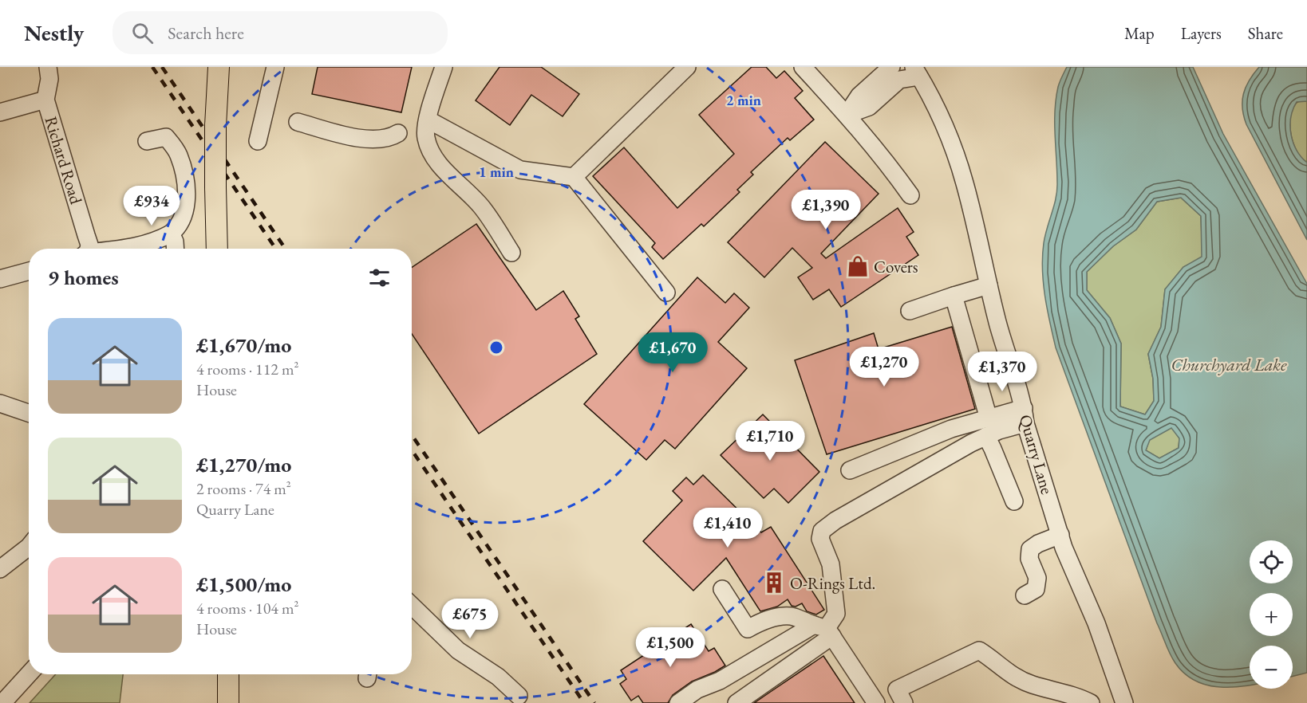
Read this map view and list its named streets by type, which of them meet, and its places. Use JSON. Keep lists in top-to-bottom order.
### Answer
{
  "streets": {
    "street": ["Richard Road", "Quarry Lane"]
  },
  "water": ["Churchyard Lake"],
  "places": {
    "shop": ["Covers"],
    "building": ["O-Rings Ltd."]
  },
  "page": {
    "header": "Nestly",
    "search": "Search here",
    "nav": ["Map", "Layers", "Share"],
    "price": [
      "£934",
      "£1,390",
      "£1,670",
      "£1,270",
      "£1,370",
      "£1,710",
      "£1,410",
      "£675",
      "£1,500"
    ],
    "heading": "9 homes",
    "list": [
      {
        "name": "£1,670/mo",
        "note": "4 rooms · 112 m² · House"
      },
      {
        "name": "£1,270/mo",
        "note": "2 rooms · 74 m² · Quarry Lane"
      },
      {
        "name": "£1,500/mo",
        "note": "4 rooms · 104 m² · House"
      }
    ],
    "map_buttons": ["+", "−"]
  },
  "rings": ["2 min", "1 min"]
}
